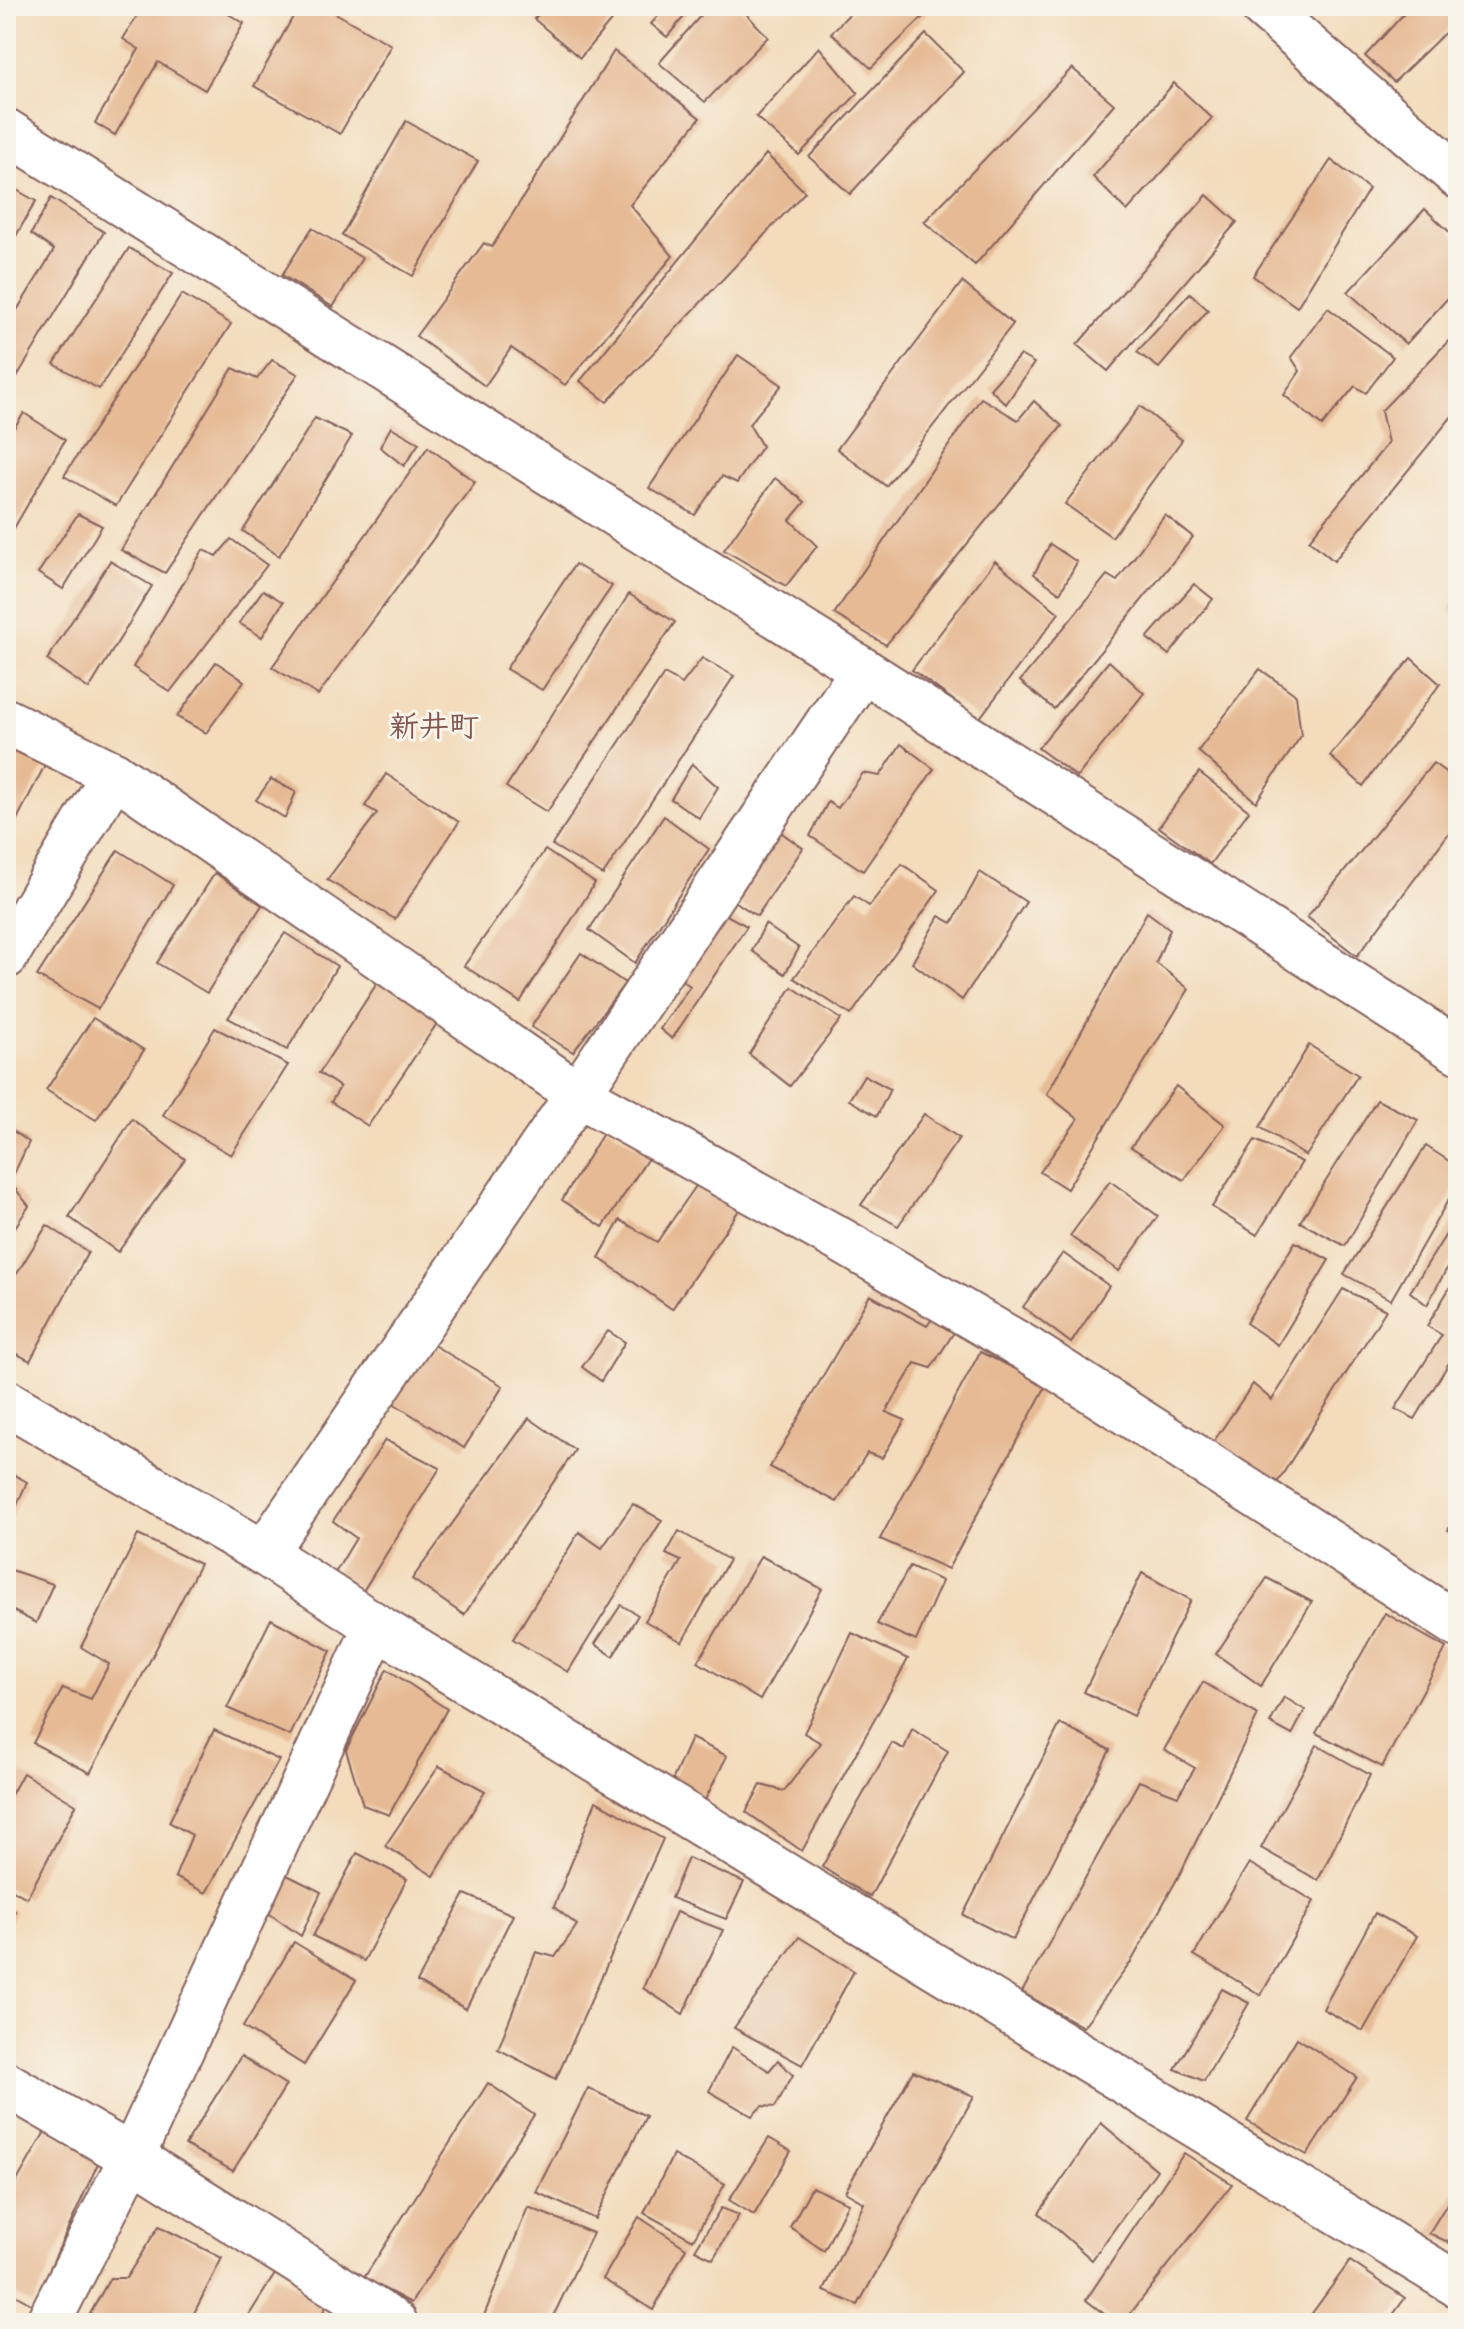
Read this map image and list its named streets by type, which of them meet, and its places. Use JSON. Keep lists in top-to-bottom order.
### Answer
{
  "districts": ["新井町"]
}
